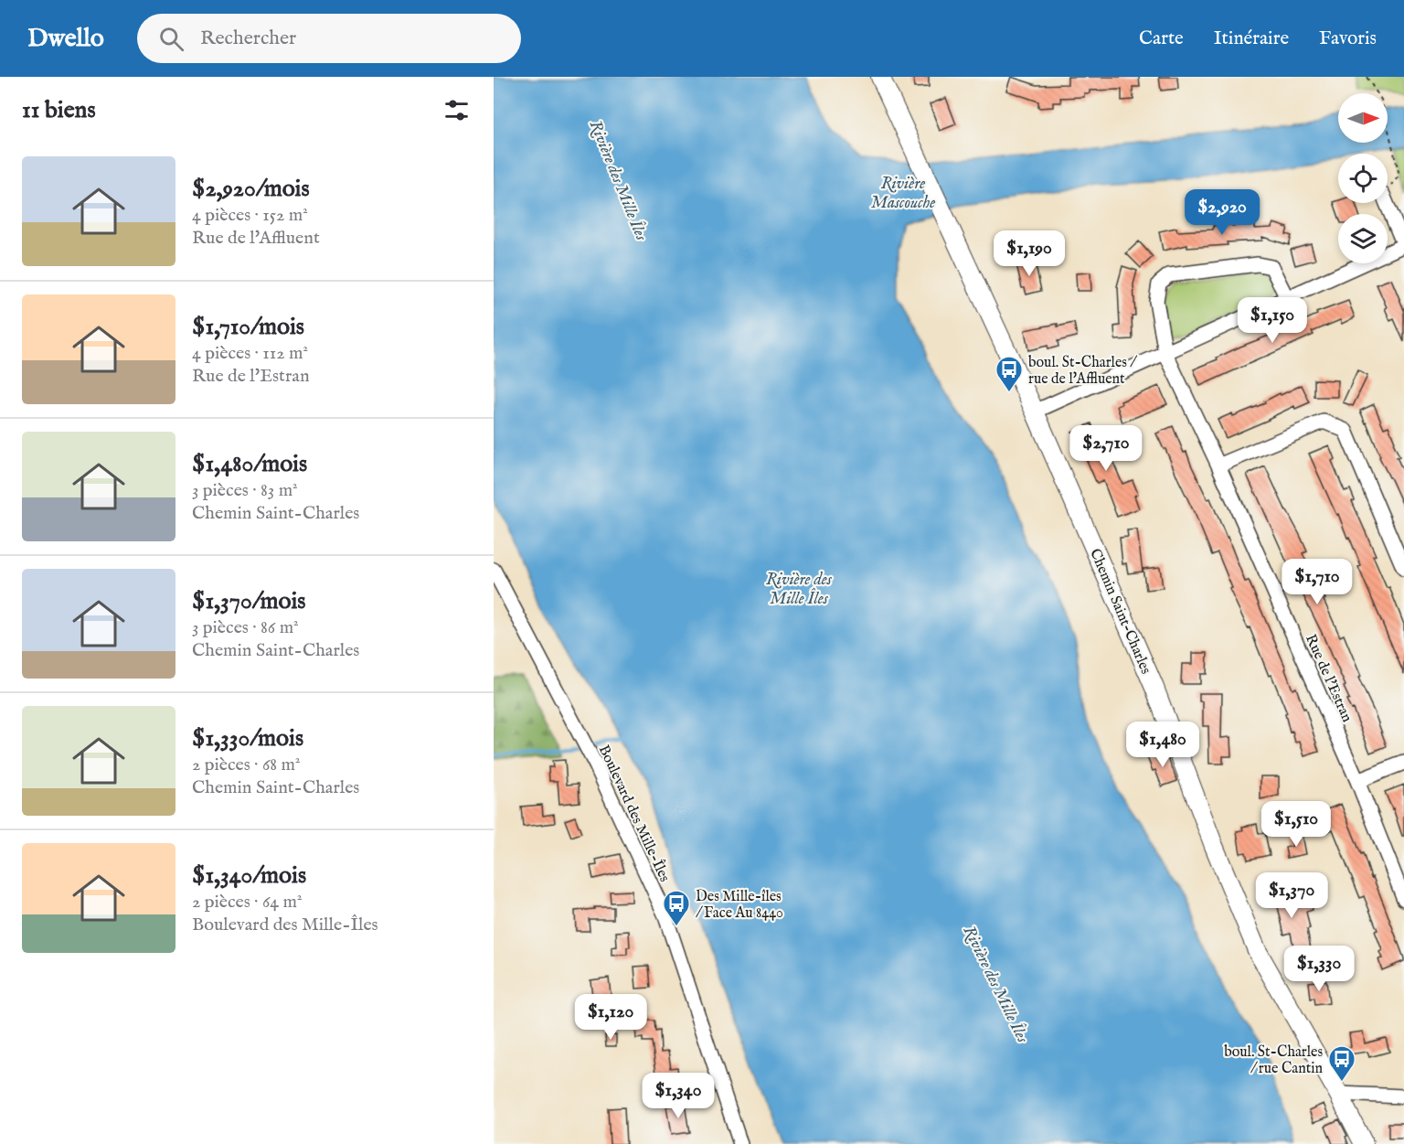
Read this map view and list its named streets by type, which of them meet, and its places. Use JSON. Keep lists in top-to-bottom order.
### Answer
{
  "streets": {
    "main road": ["Chemin Saint-Charles"],
    "street": ["Rue de l'Estran", "Boulevard des Mille-Îles"]
  },
  "water": ["Rivière des Mille Îles", "Rivière Mascouche"],
  "places": {
    "bus stop": ["boul. St-Charles / rue de l'Affluent", "Des Mille-îles / Face Au 8440", "boul. St-Charles / rue Cantin"]
  },
  "north": "right",
  "page": {
    "header": "Dwello",
    "search": "Rechercher",
    "nav": ["Carte", "Itinéraire", "Favoris"],
    "heading": "11 biens",
    "list": [
      {
        "name": "$2,920/mois",
        "note": "4 pièces · 152 m² · Rue de l'Affluent"
      },
      {
        "name": "$1,710/mois",
        "note": "4 pièces · 112 m² · Rue de l'Estran"
      },
      {
        "name": "$1,480/mois",
        "note": "3 pièces · 83 m² · Chemin Saint-Charles"
      },
      {
        "name": "$1,370/mois",
        "note": "3 pièces · 86 m² · Chemin Saint-Charles"
      },
      {
        "name": "$1,330/mois",
        "note": "2 pièces · 68 m² · Chemin Saint-Charles"
      },
      {
        "name": "$1,340/mois",
        "note": "2 pièces · 64 m² · Boulevard des Mille-Îles"
      }
    ],
    "price": [
      "$2,920",
      "$1,190",
      "$1,150",
      "$2,710",
      "$1,710",
      "$1,480",
      "$1,510",
      "$1,370",
      "$1,330",
      "$1,120",
      "$1,340"
    ]
  }
}
